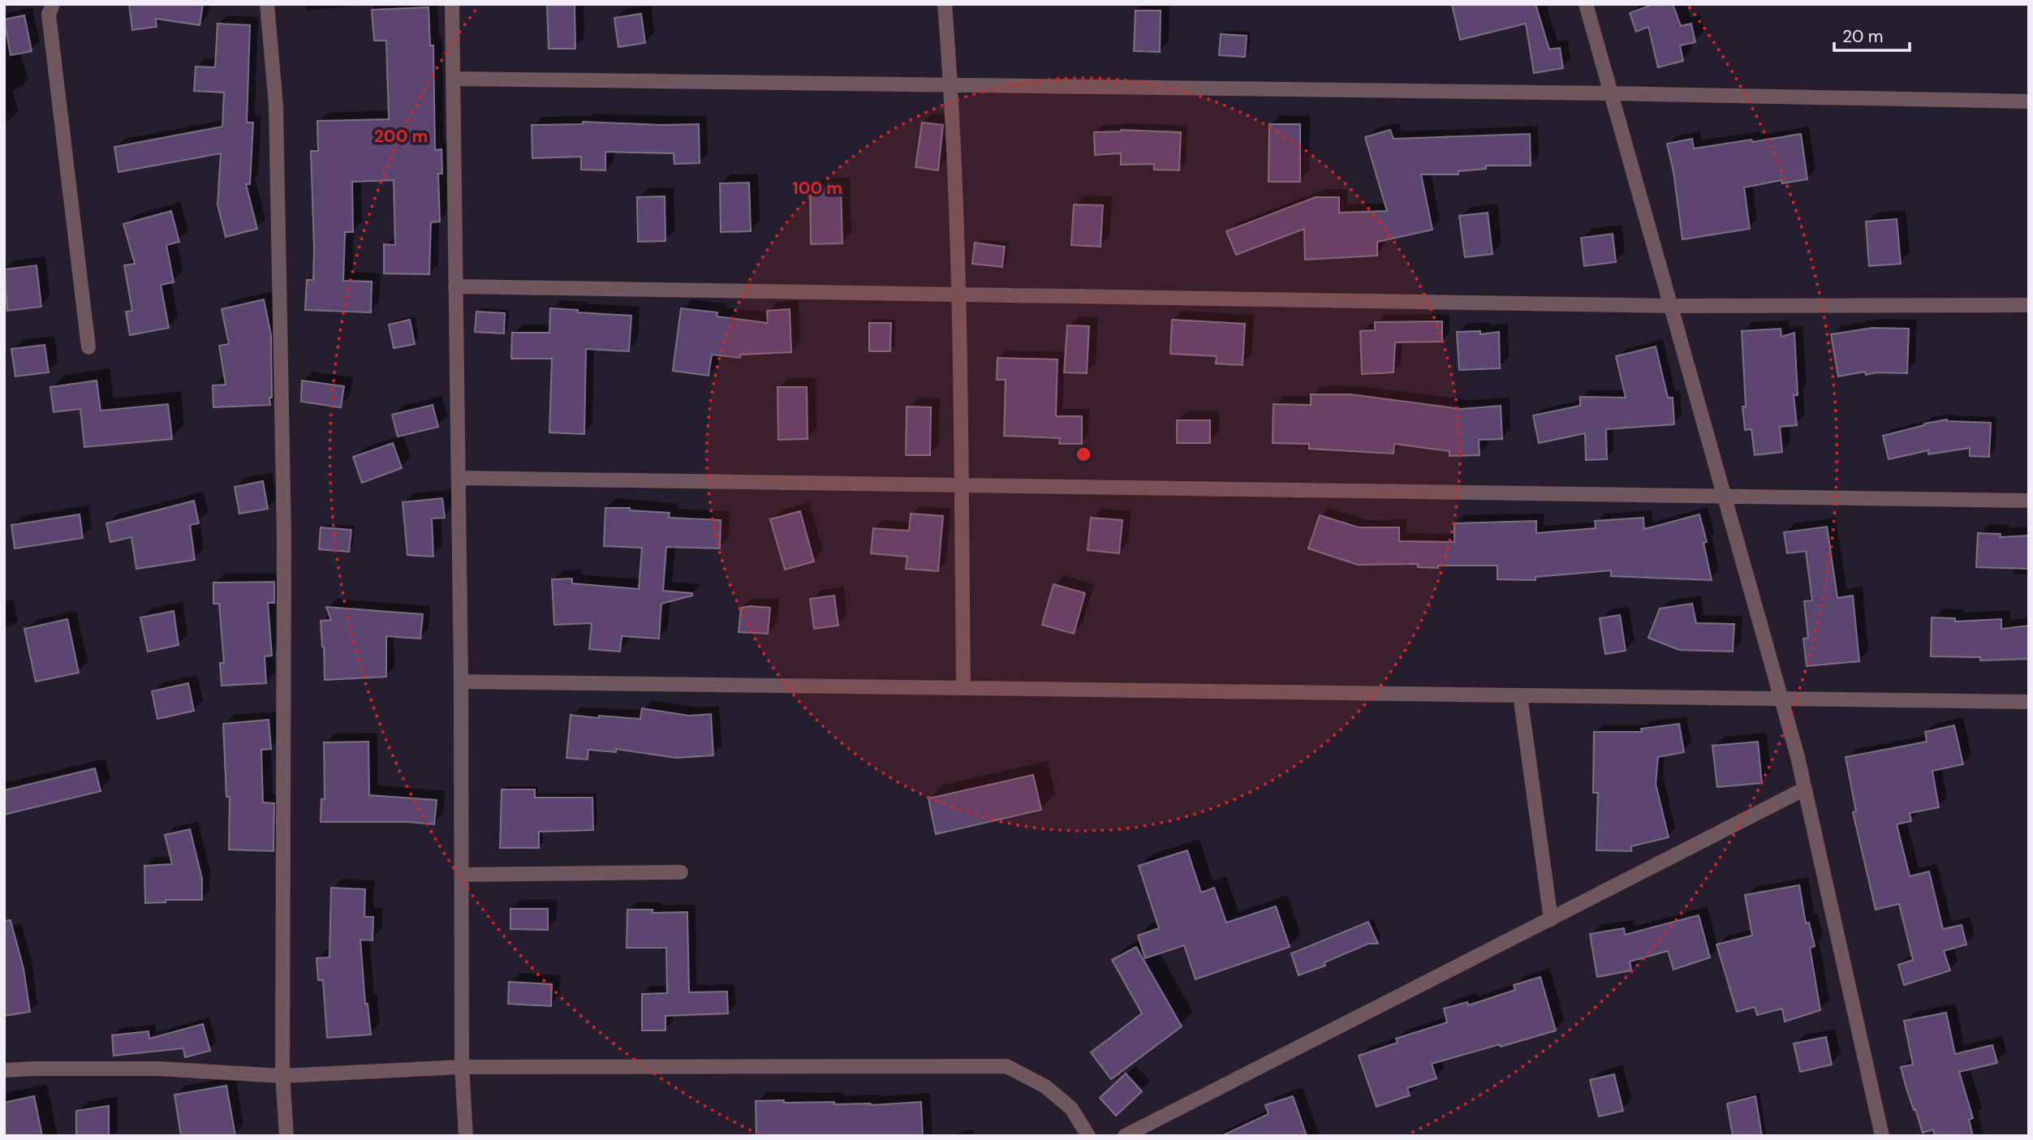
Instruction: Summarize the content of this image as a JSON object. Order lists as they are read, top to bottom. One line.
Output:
{"scale_bar":"20 m","rings":["200 m","100 m"]}
